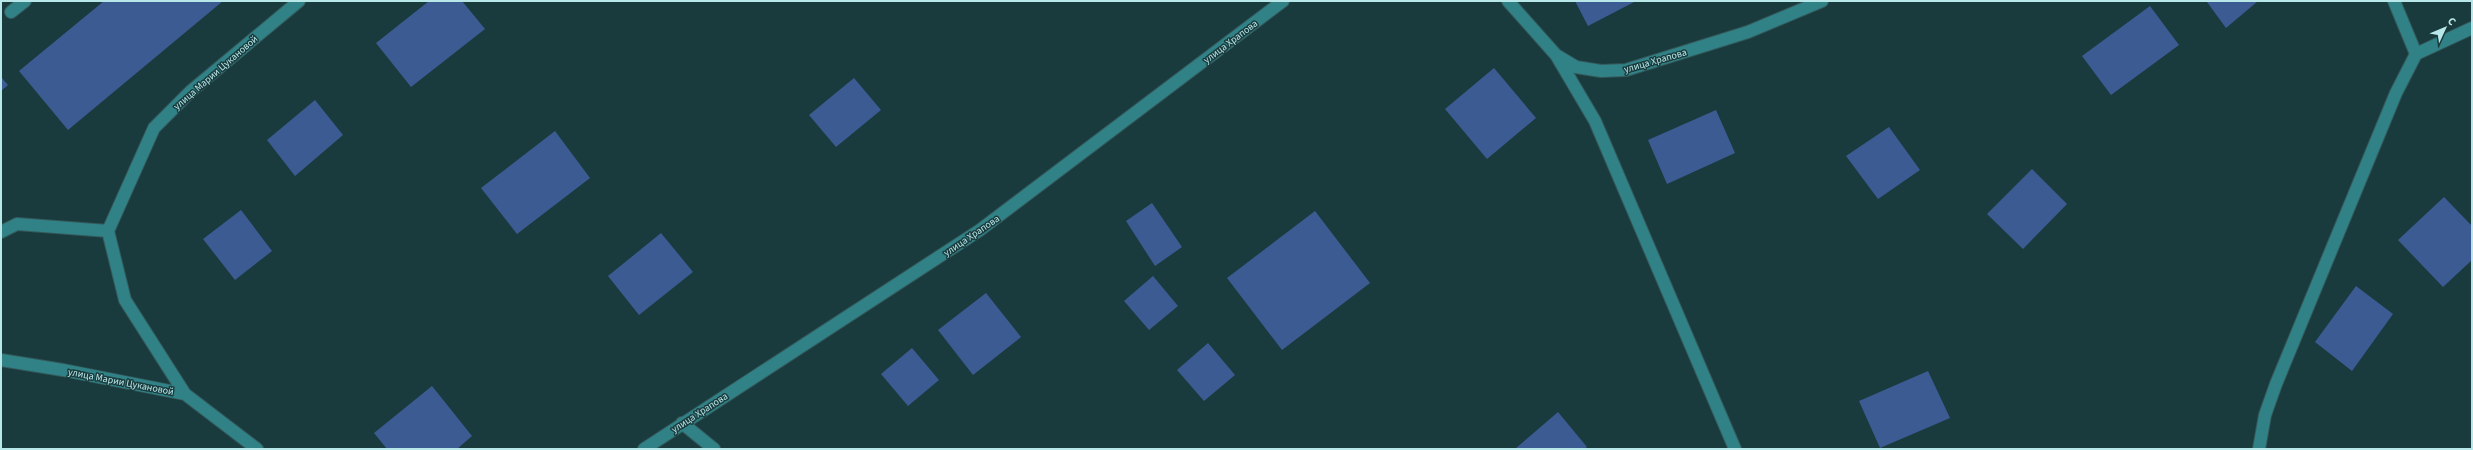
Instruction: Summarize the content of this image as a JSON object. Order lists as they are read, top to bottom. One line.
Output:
{"streets":{"street":["улица Храпова","улица Марии Цукановой"]},"north":"top right"}
